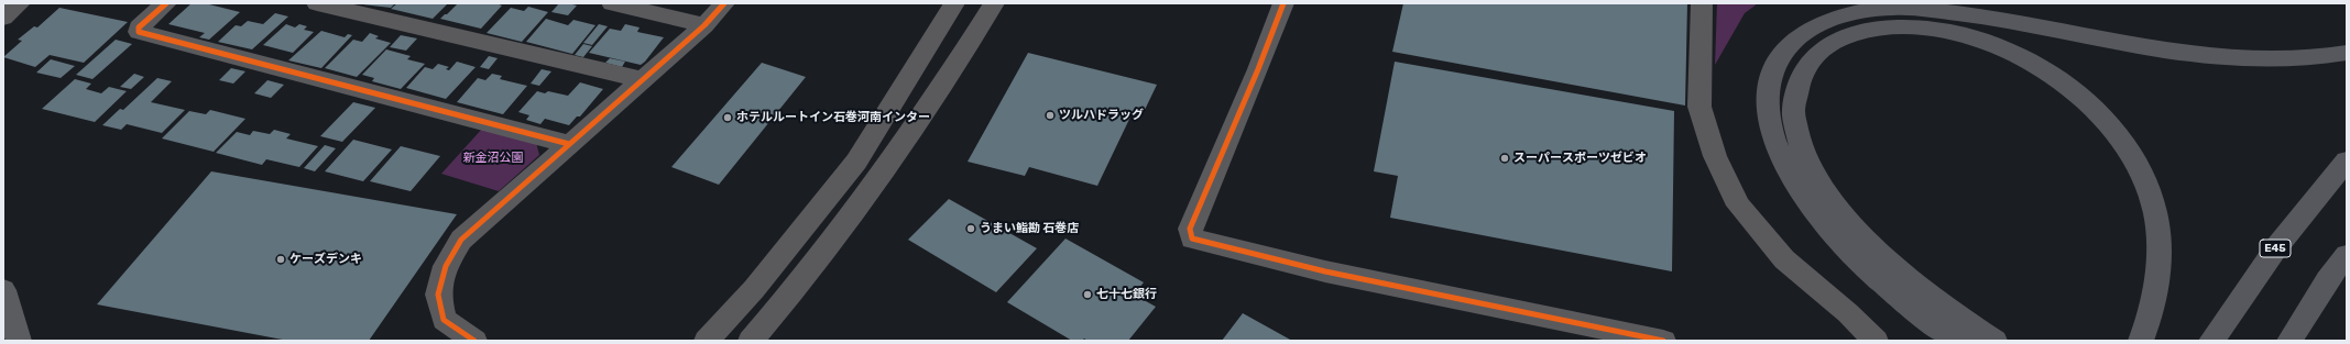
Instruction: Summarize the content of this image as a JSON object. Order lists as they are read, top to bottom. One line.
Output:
{"streets":{"highway":["E45"]},"parks":["新金沼公園"],"places":["ツルハドラッグ","ホテルルートイン石巻河南インター","スーパースポーツゼビオ","うまい鮨勘 石巻店","ケーズデンキ","七十七銀行"]}
